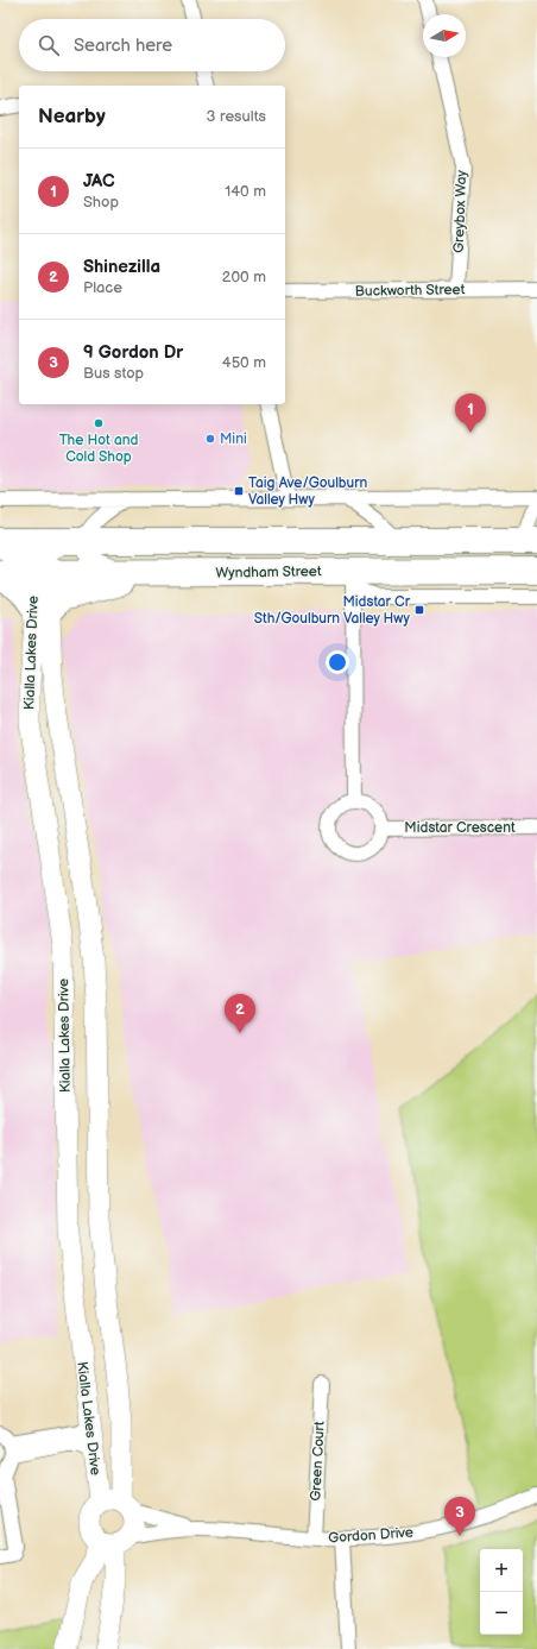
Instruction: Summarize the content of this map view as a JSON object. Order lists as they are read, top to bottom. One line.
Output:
{"streets":{"highway":["Wyndham Street"],"street":["Greybox Way","Buckworth Street","Kialla Lakes Drive","Midstar Crescent","Green Court","Gordon Drive"]},"crossings":[["Greybox Way","Buckworth Street"],["Wyndham Street","Kialla Lakes Drive"],["Kialla Lakes Drive","Gordon Drive"],["Green Court","Gordon Drive"]],"places":{"other":["The Hot and Cold Shop","Mini"],"transit":["Taig Ave/Goulburn Valley Hwy","Midstar Cr Sth/Goulburn Valley Hwy"]},"north":"right","page":{"search":"Search here","heading":["Nearby","3 results"],"list":[{"mark":"1","name":"JAC","note":"Shop","value":"140 m"},{"mark":"2","name":"Shinezilla","note":"Place","value":"200 m"},{"mark":"3","name":"9 Gordon Dr","note":"Bus stop","value":"450 m"}],"pins":["1","2","3"],"map_buttons":["+","−"]}}
